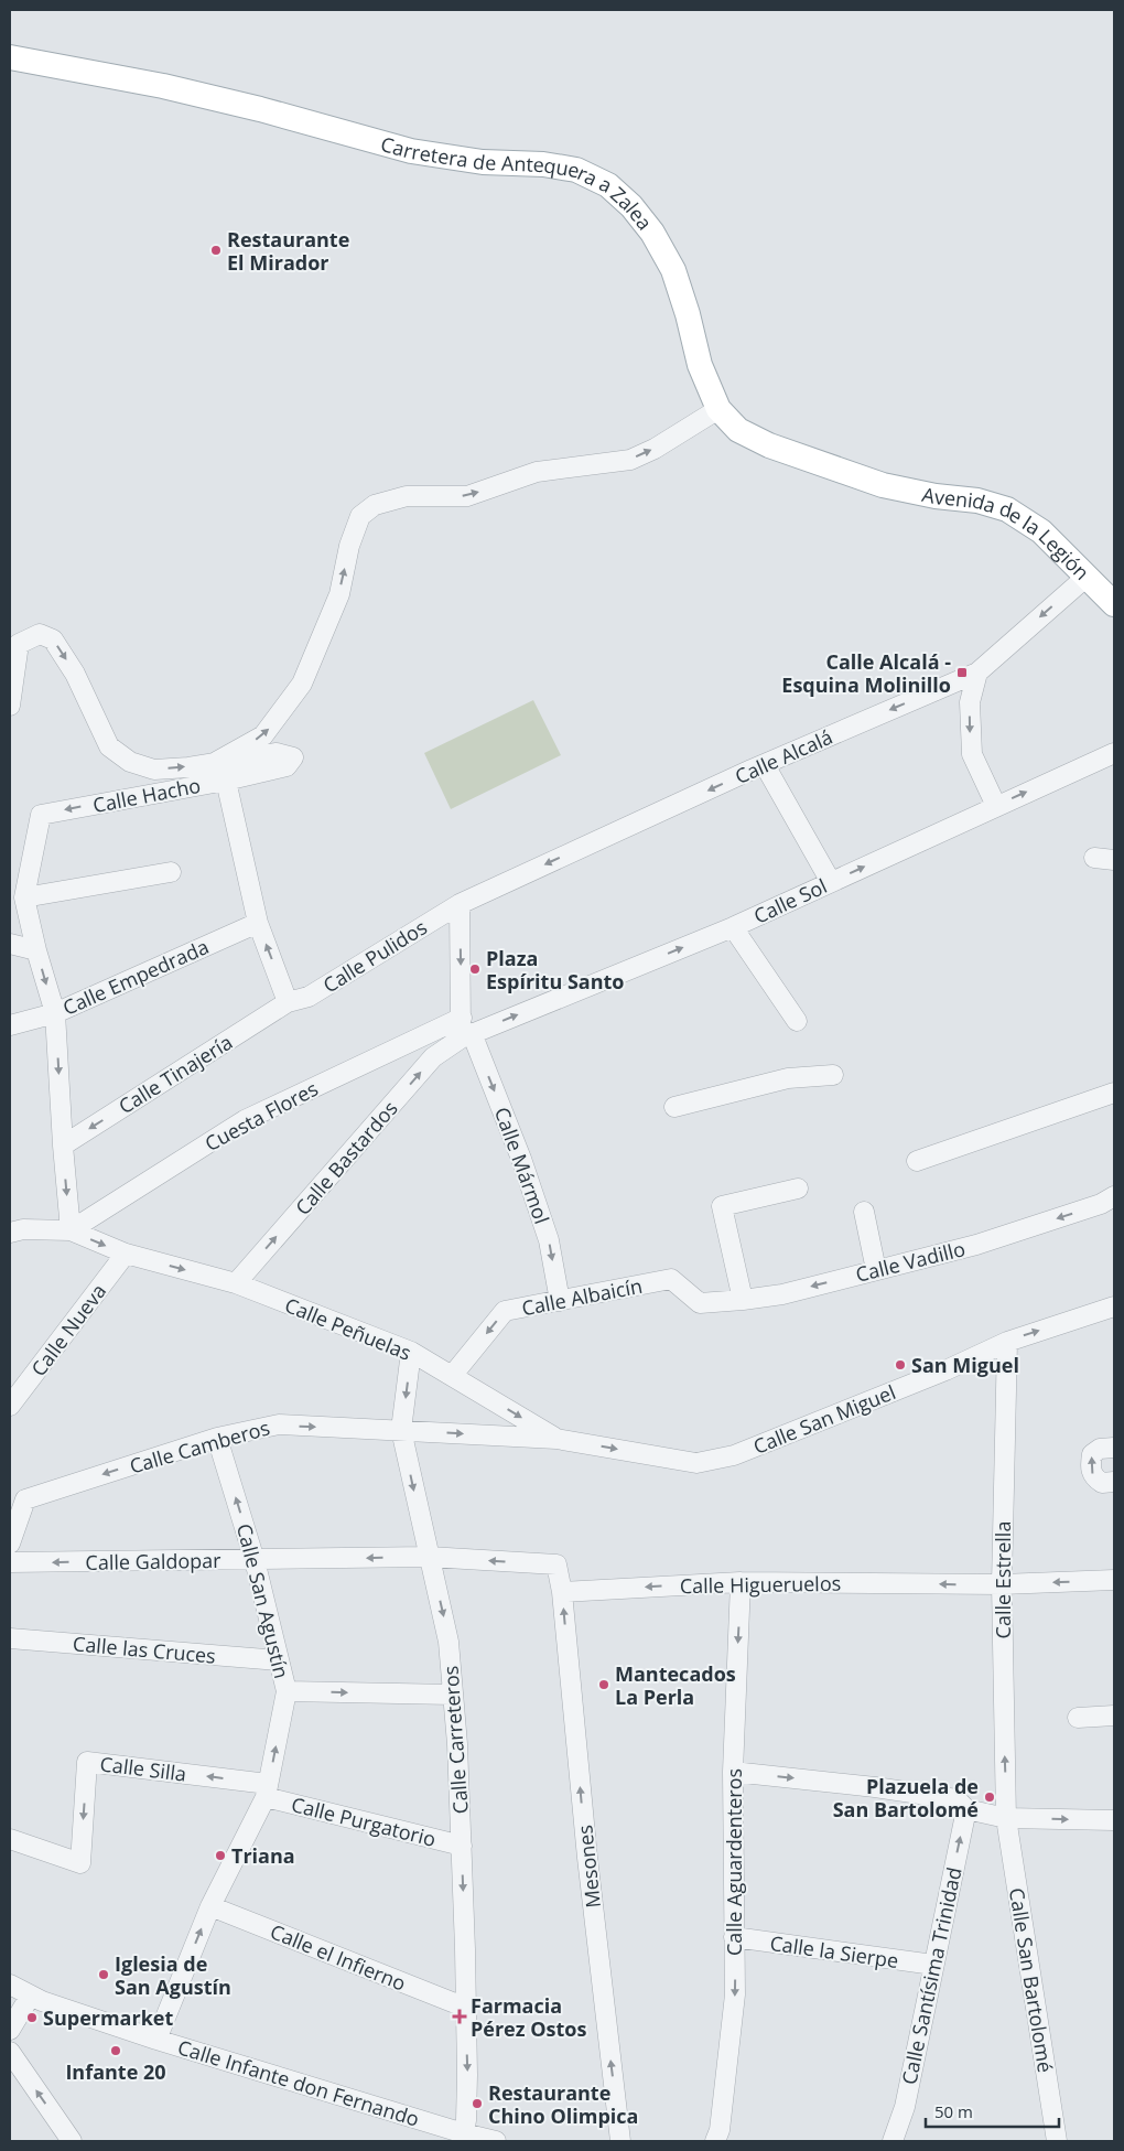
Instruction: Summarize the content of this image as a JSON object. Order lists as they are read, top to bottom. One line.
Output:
{"streets":{"main road":["Carretera de Antequera a Zalea","Avenida de la Legión"],"street":["Calle Alcalá","Calle Hacho","Calle Sol","Calle Pulidos","Calle Empedrada","Calle Tinajería","Cuesta Flores","Calle Bastardos","Calle Mármol","Calle Vadillo","Calle Albaicín","Calle Peñuelas","Calle Nueva","Calle San Miguel","Calle Camberos","Calle Galdopar","Calle Estrella","Calle Higueruelos","Calle San Agustín","Calle las Cruces","Calle Carreteros","Calle Silla","Calle Purgatorio","Calle Aguardenteros","Mesones","Calle la Sierpe","Calle el Infierno","Calle Santísima Trinidad","Calle San Bartolomé","Calle Infante don Fernando"]},"crossings":[["Carretera de Antequera a Zalea","Avenida de la Legión"],["Avenida de la Legión","Calle Alcalá"],["Calle Alcalá","Calle Pulidos"],["Calle Hacho","Calle Pulidos"],["Calle Hacho","Calle Empedrada"],["Calle Hacho","Calle Tinajería"],["Calle Hacho","Cuesta Flores"],["Calle Hacho","Calle Peñuelas"],["Calle Sol","Cuesta Flores"],["Calle Sol","Calle Bastardos"],["Calle Sol","Calle Mármol"],["Calle Pulidos","Calle Tinajería"],["Cuesta Flores","Calle Bastardos"],["Cuesta Flores","Calle Mármol"],["Cuesta Flores","Calle Peñuelas"],["Calle Bastardos","Calle Mármol"],["Calle Bastardos","Calle Peñuelas"],["Calle Mármol","Calle Albaicín"],["Calle Vadillo","Calle Albaicín"],["Calle Albaicín","Calle Peñuelas"],["Calle Peñuelas","Calle Nueva"],["Calle Peñuelas","Calle San Miguel"],["Calle Peñuelas","Calle Camberos"],["Calle Peñuelas","Calle Carreteros"],["Calle San Miguel","Calle Camberos"],["Calle San Miguel","Calle Estrella"],["Calle Camberos","Calle San Agustín"],["Calle Camberos","Calle Carreteros"],["Calle Galdopar","Calle San Agustín"],["Calle Galdopar","Calle Carreteros"],["Calle Estrella","Calle Higueruelos"],["Calle Estrella","Calle San Bartolomé"],["Calle Higueruelos","Calle Aguardenteros"],["Calle Higueruelos","Mesones"],["Calle San Agustín","Calle las Cruces"],["Calle San Agustín","Calle Silla"],["Calle San Agustín","Calle Purgatorio"],["Calle San Agustín","Calle el Infierno"],["Calle San Agustín","Calle Infante don Fernando"],["Calle Carreteros","Calle Purgatorio"],["Calle Carreteros","Calle el Infierno"],["Calle Carreteros","Calle Infante don Fernando"],["Calle Silla","Calle Purgatorio"],["Calle Aguardenteros","Calle la Sierpe"],["Calle la Sierpe","Calle Santísima Trinidad"]],"one_way":["Calle Alcalá","Calle Sol","Calle Tinajería","Calle Bastardos","Calle Mármol","Calle Albaicín","Calle Peñuelas","Calle San Miguel","Calle Estrella","Calle Higueruelos","Calle San Agustín","Calle Carreteros","Calle Aguardenteros","Mesones","Calle Santísima Trinidad"],"places":{"other":["Restaurante El Mirador","Plaza Espíritu Santo","San Miguel","Mantecados La Perla","Plazuela de San Bartolomé","Triana","Iglesia de San Agustín","Supermarket","Infante 20","Restaurante Chino Olimpica"],"transit":["Calle Alcalá - Esquina Molinillo"],"health":["Farmacia Pérez Ostos"]},"scale_bar":"50 m"}
